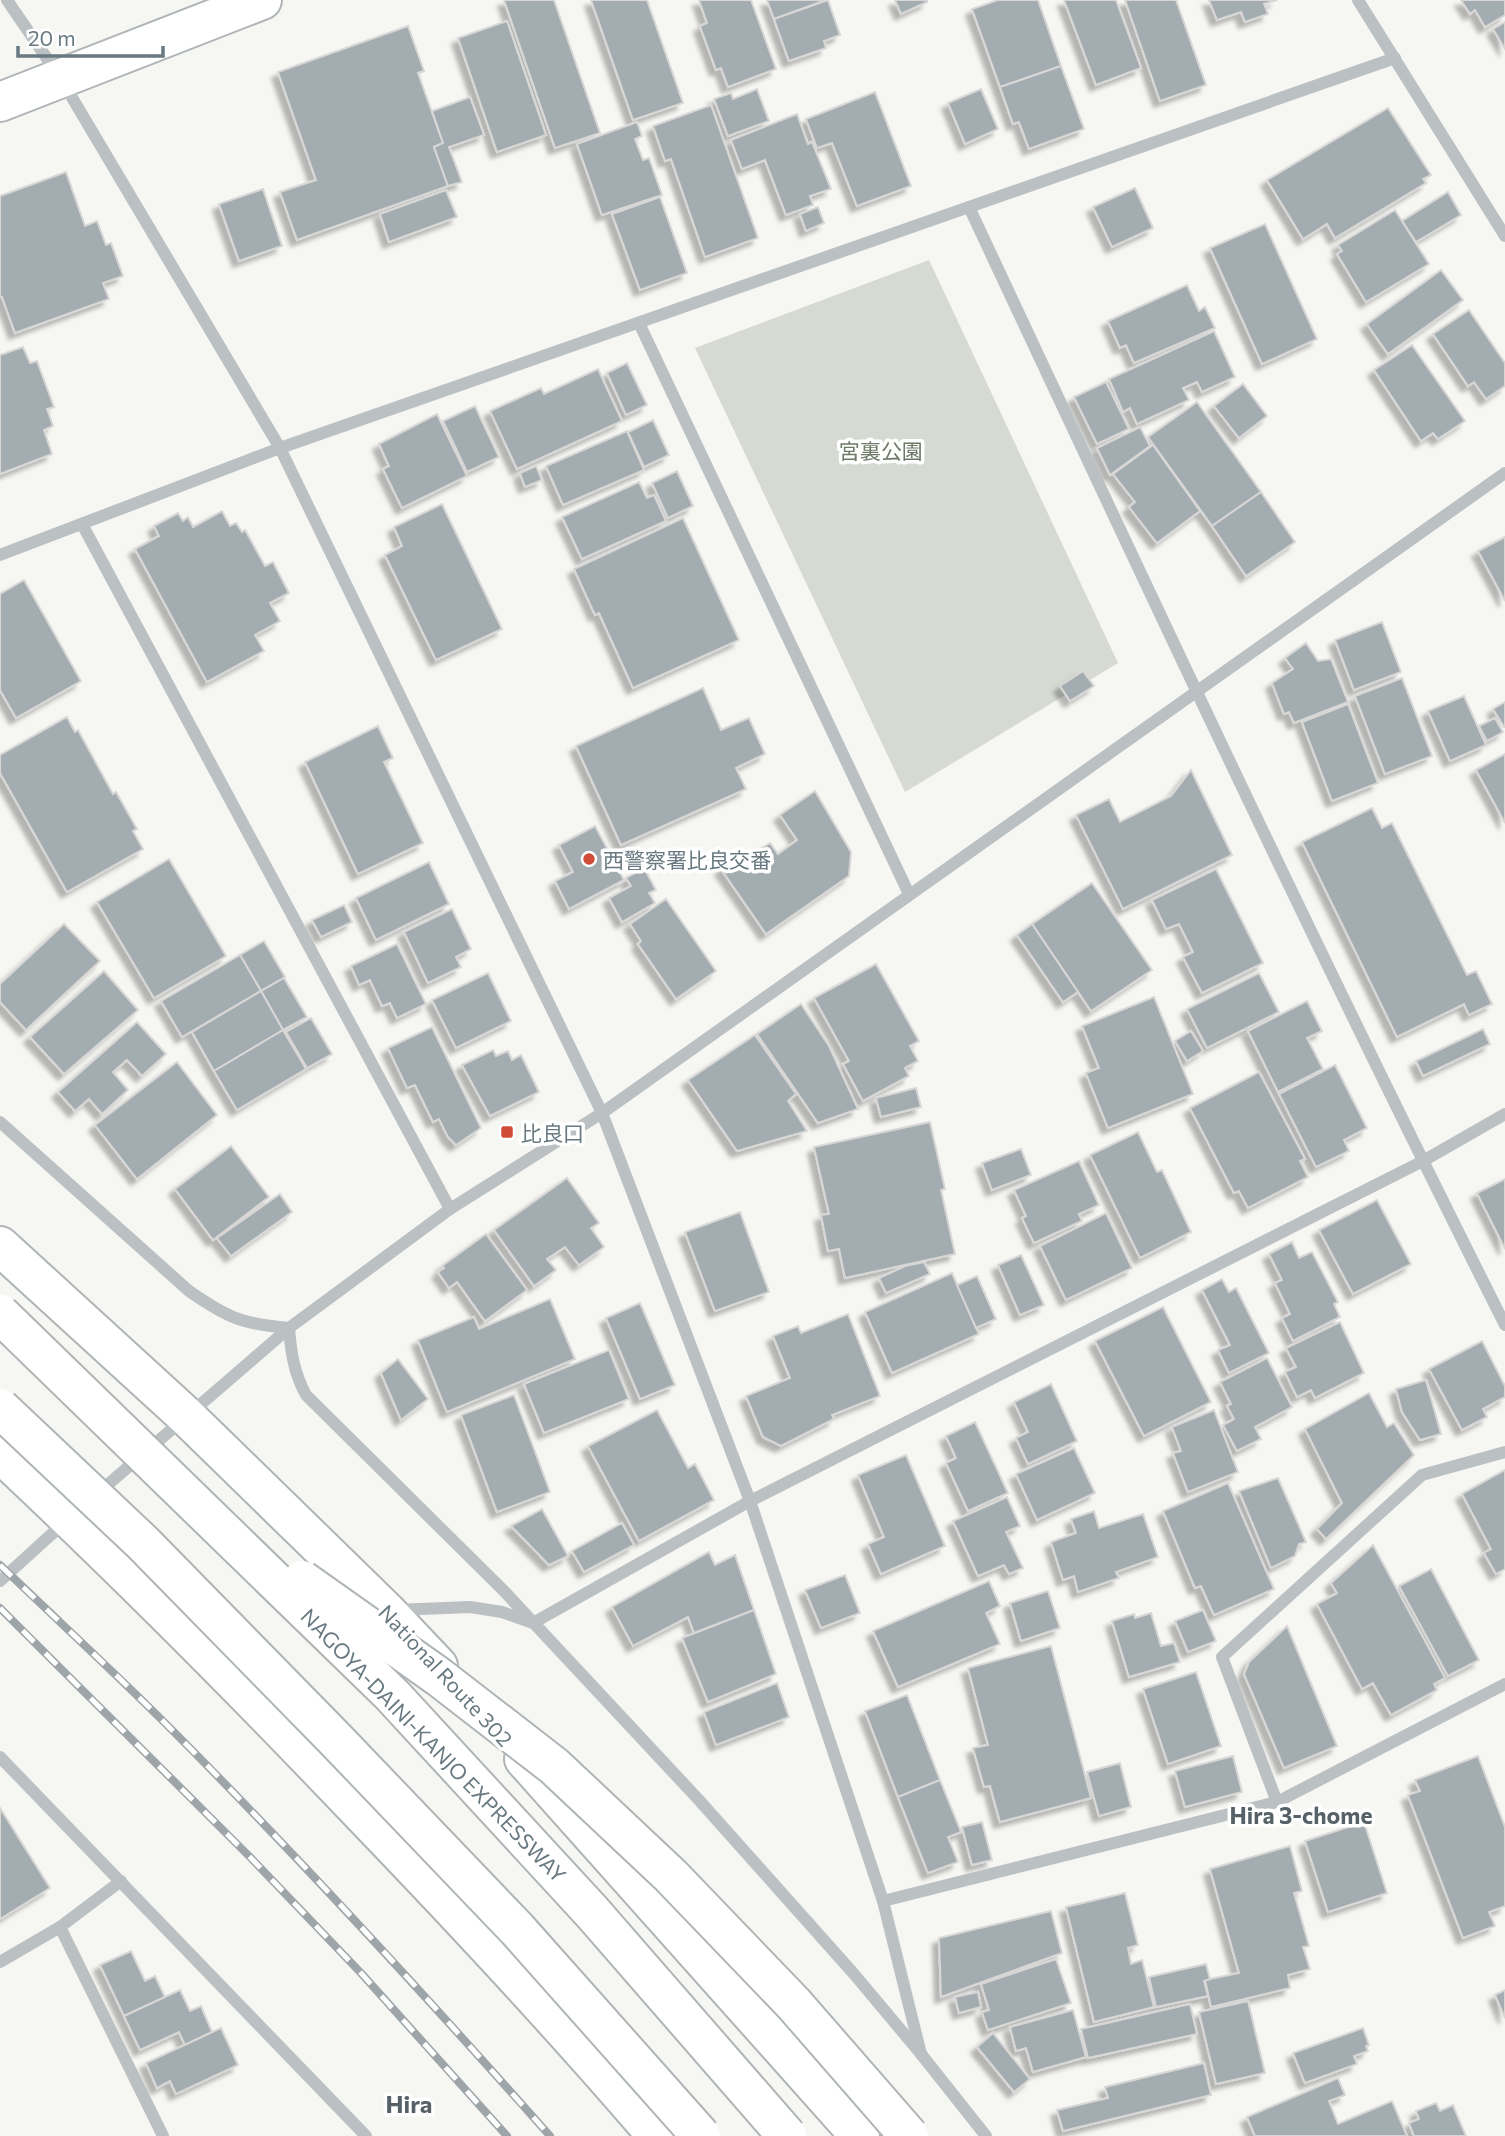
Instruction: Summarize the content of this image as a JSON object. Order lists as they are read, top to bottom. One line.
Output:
{"streets":{"main road":["National Route 302","NAGOYA-DAINI-KANJO EXPRESSWAY"]},"districts":["Hira 3-chome","Hira"],"parks":["宮裏公園"],"places":{"other":["西警察署比良交番"],"transit":["比良口"]},"scale_bar":"20 m"}
